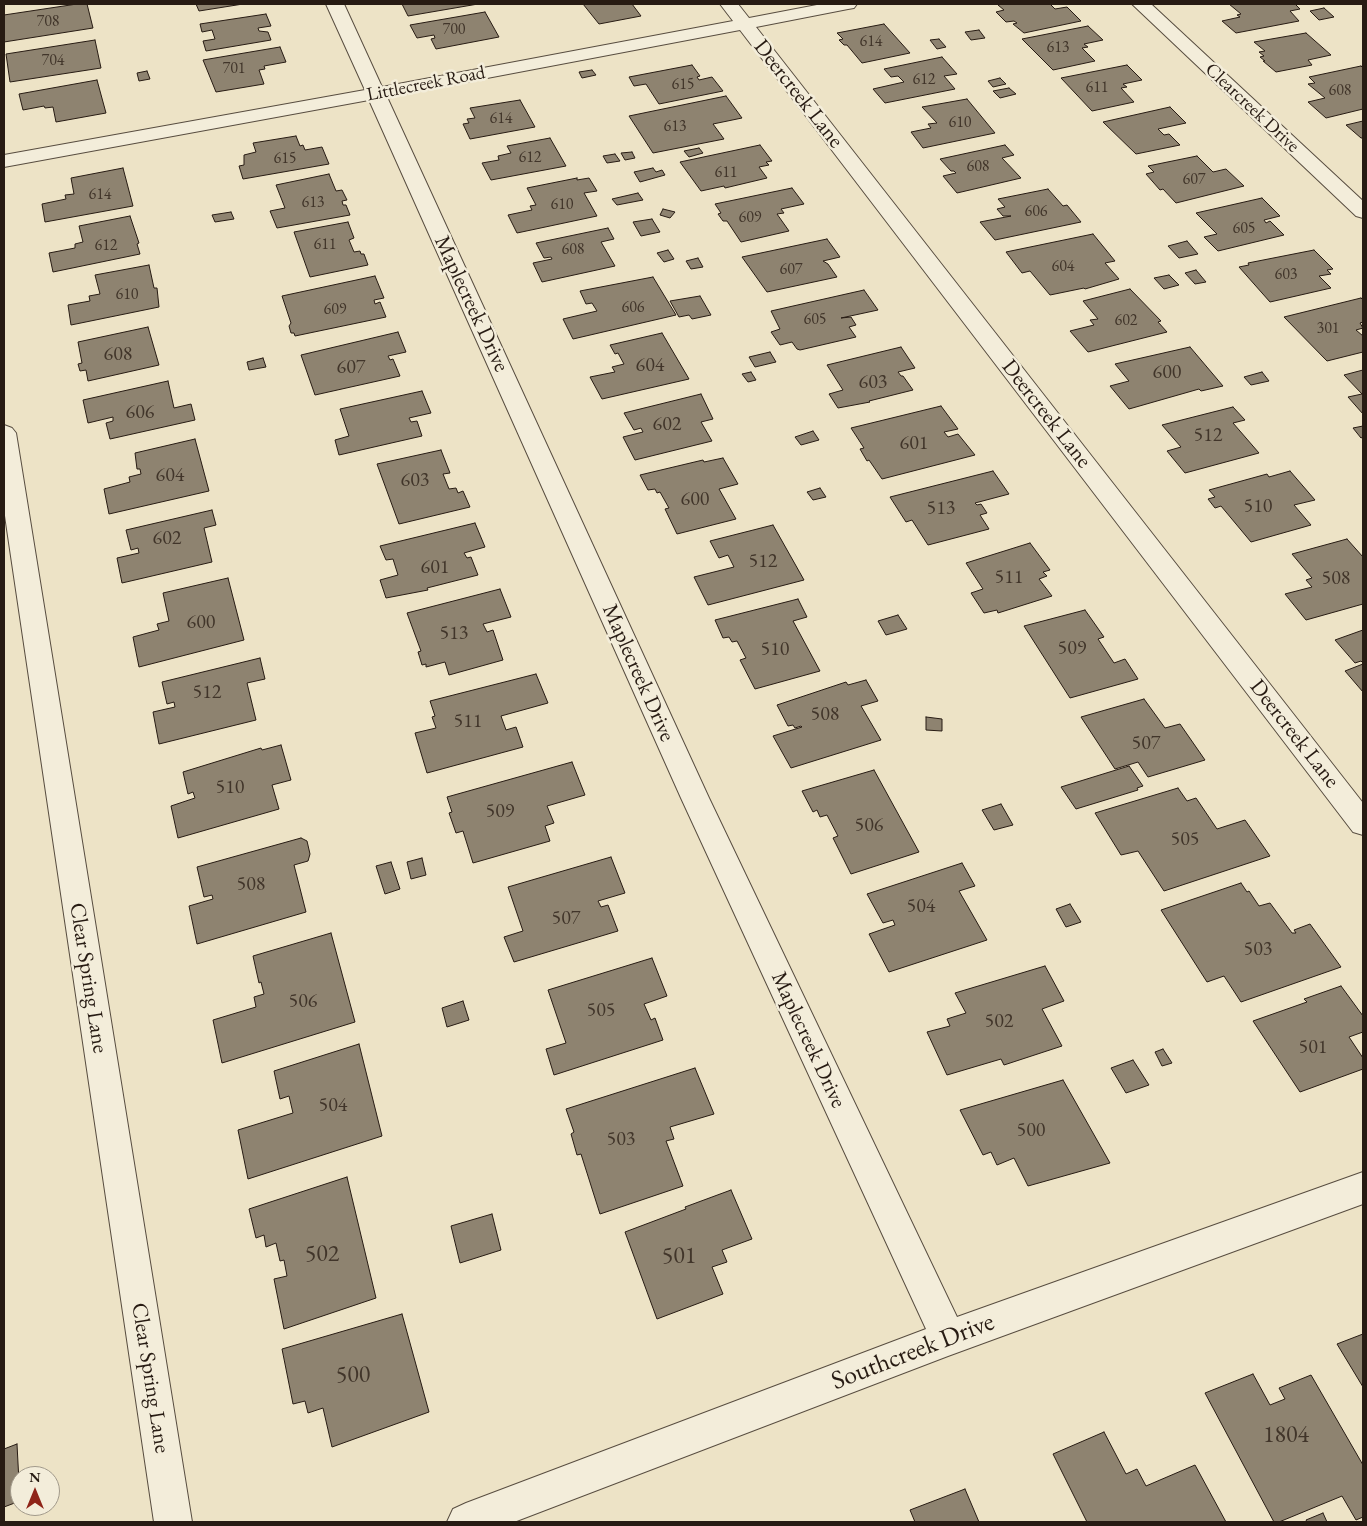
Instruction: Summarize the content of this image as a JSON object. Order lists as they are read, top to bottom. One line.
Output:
{"streets":{"street":["Littlecreek Road","Deercreek Lane","Clearcreek Drive","Maplecreek Drive","Clear Spring Lane","Southcreek Drive"]},"crossings":[["Littlecreek Road","Deercreek Lane"],["Littlecreek Road","Maplecreek Drive"],["Maplecreek Drive","Southcreek Drive"]],"house_numbers":["708","700","614","613","704","701","612","615","611","608","614","610","613","612","615","608","611","607","614","613","610","606","609","605","611","612","608","604","607","603","610","606","609","605","602","301","608","604","607","600","603","606","602","512","601","604","603","600","510","513","602","512","601","511","508","600","513","509","510","512","508","511","507","510","509","506","505","508","504","507","503","506","505","502","501","504","500","503","502","501","500","1804"],"north":"top"}
